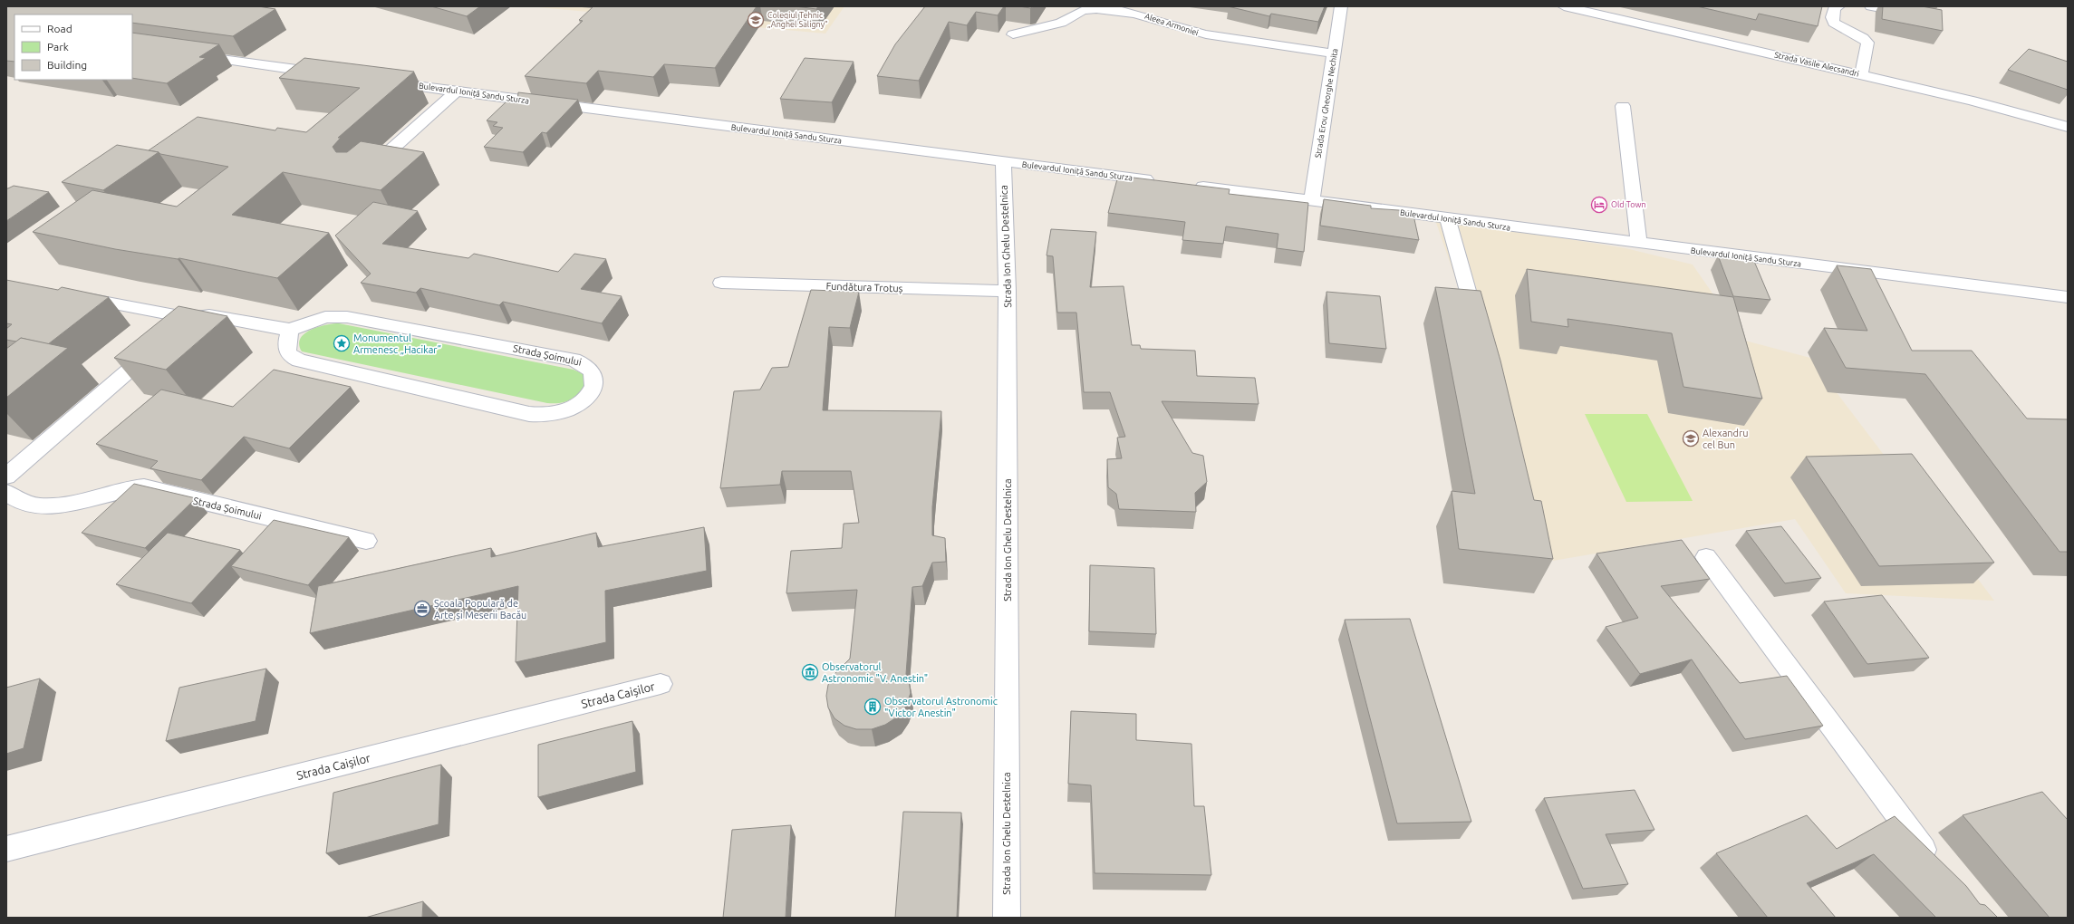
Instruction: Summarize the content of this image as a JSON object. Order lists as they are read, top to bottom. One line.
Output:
{"streets":{"street":["Aleea Armoniei","Strada Vasile Alecsandri","Bulevardul Ioniță Sandu Sturza","Strada Erou Gheorghe Nechita","Strada Ion Ghelu Destelnica","Fundătura Trotuș","Strada Șoimului","Strada Caișilor"]},"crossings":[["Aleea Armoniei","Strada Erou Gheorghe Nechita"],["Bulevardul Ioniță Sandu Sturza","Strada Erou Gheorghe Nechita"],["Bulevardul Ioniță Sandu Sturza","Strada Ion Ghelu Destelnica"],["Strada Ion Ghelu Destelnica","Fundătura Trotuș"]],"places":{"school or university":["Colegiul Tehnic „Anghel Saligny”","Alexandru cel Bun"],"hotel":["Old Town"],"place":["Monumentul Armenesc „Hacikar”"],"office":["Școala Populară de Arte și Meserii Bacău"],"museum":["Observatorul Astronomic \"V. Anestin\""],"building":["Observatorul Astronomic \"Victor Anestin\""]},"legend":["Road","Park","Building"]}
